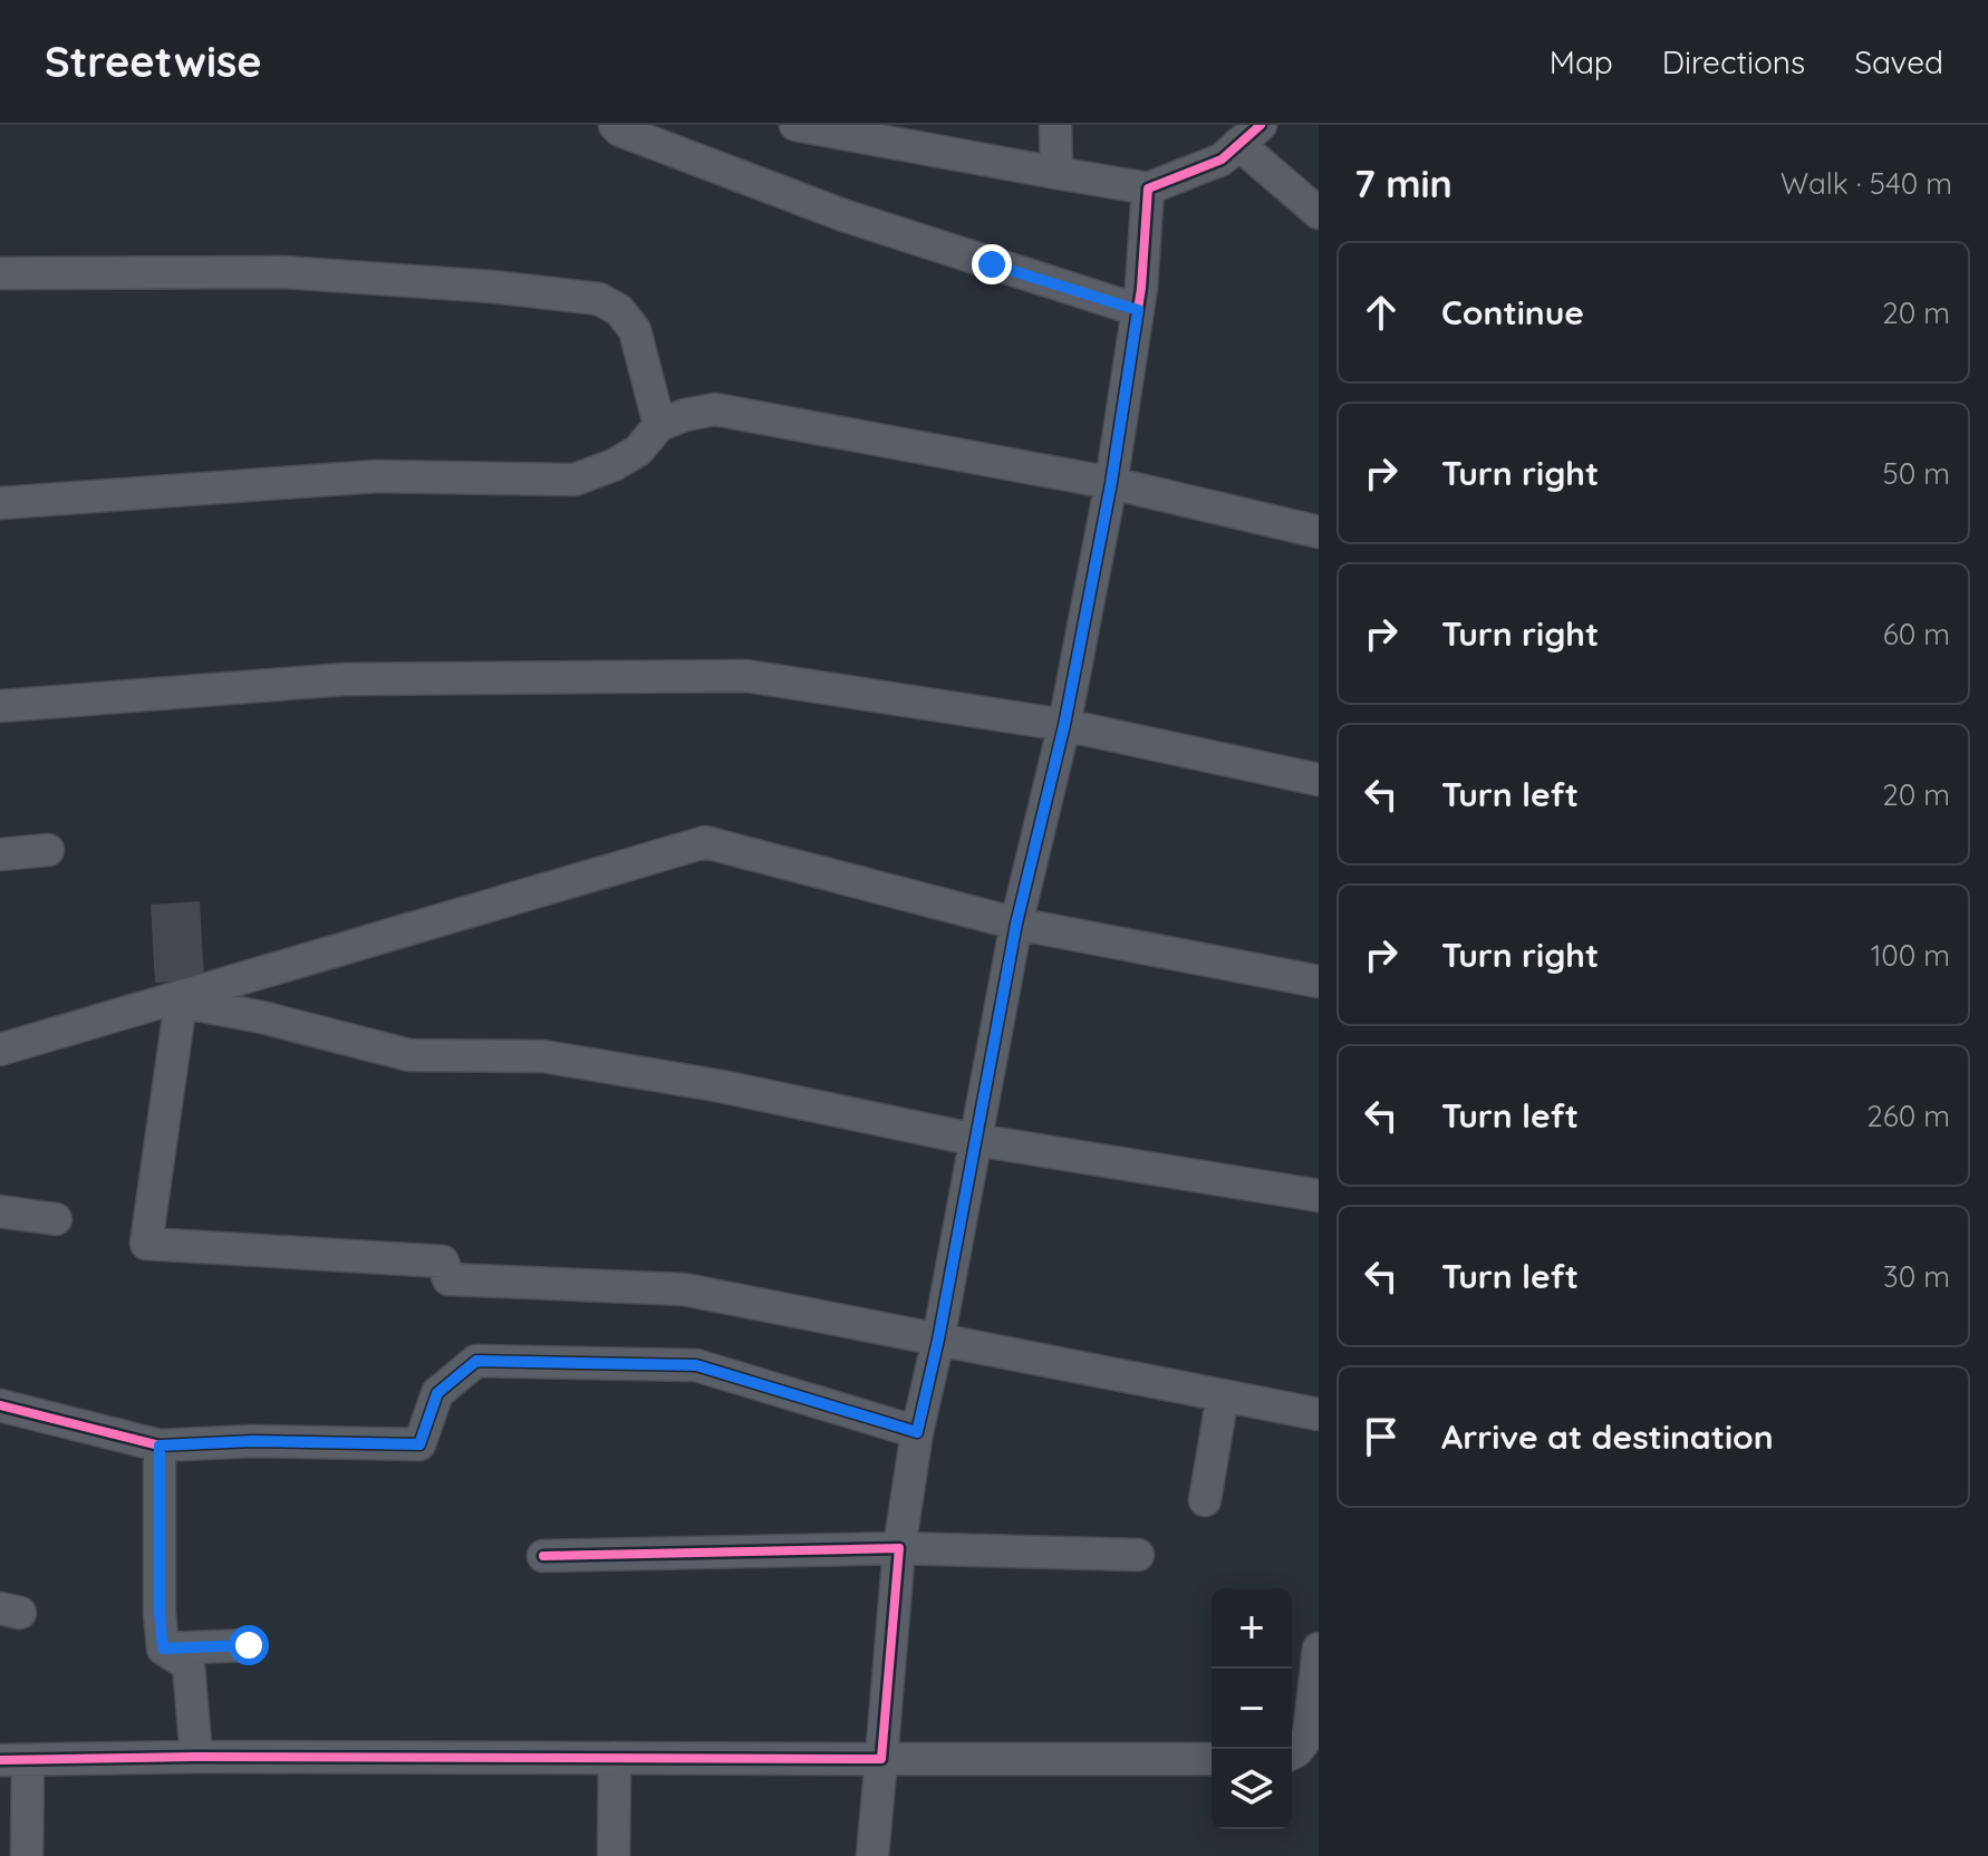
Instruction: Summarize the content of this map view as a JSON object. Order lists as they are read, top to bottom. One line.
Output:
{"page":{"header":"Streetwise","nav":["Map","Directions","Saved"],"heading":["7 min","Walk · 540 m"],"list":[["Continue","20 m"],["Turn right","50 m"],["Turn right","60 m"],["Turn left","20 m"],["Turn right","100 m"],["Turn left","260 m"],["Turn left","30 m"],"Arrive at destination"],"map_buttons":["+","−"]}}
